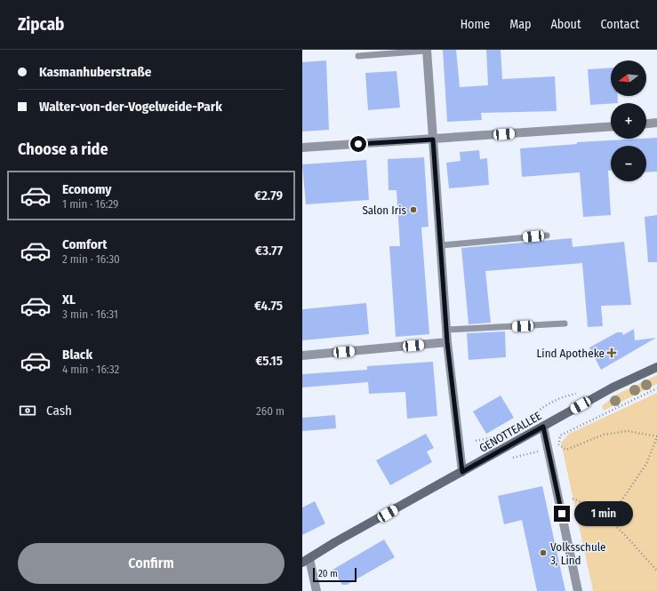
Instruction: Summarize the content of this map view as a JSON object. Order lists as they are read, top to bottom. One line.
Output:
{"streets":{"main road":["GENOTTEALLEE"]},"places":{"other":["Salon Iris","Volksschule 3, Lind"],"health":["Lind Apotheke"]},"scale_bar":"20 m","north":"left","page":{"header":"Zipcab","nav":["Home","Map","About","Contact"],"banner":["Kasmanhuberstraße","Walter-von-der-Vogelweide-Park"],"map_buttons":["+","−"],"heading":"Choose a ride","list":[{"name":"Economy","note":"1 min · 16:29","value":"€2.79"},{"name":"Comfort","note":"2 min · 16:30","value":"€3.77"},{"name":"XL","note":"3 min · 16:31","value":"€4.75"},{"name":"Black","note":"4 min · 16:32","value":"€5.15"}],"pay":["Cash","260 m"],"bubble":"1 min","buttons":"Confirm","scale":"20 m"}}
